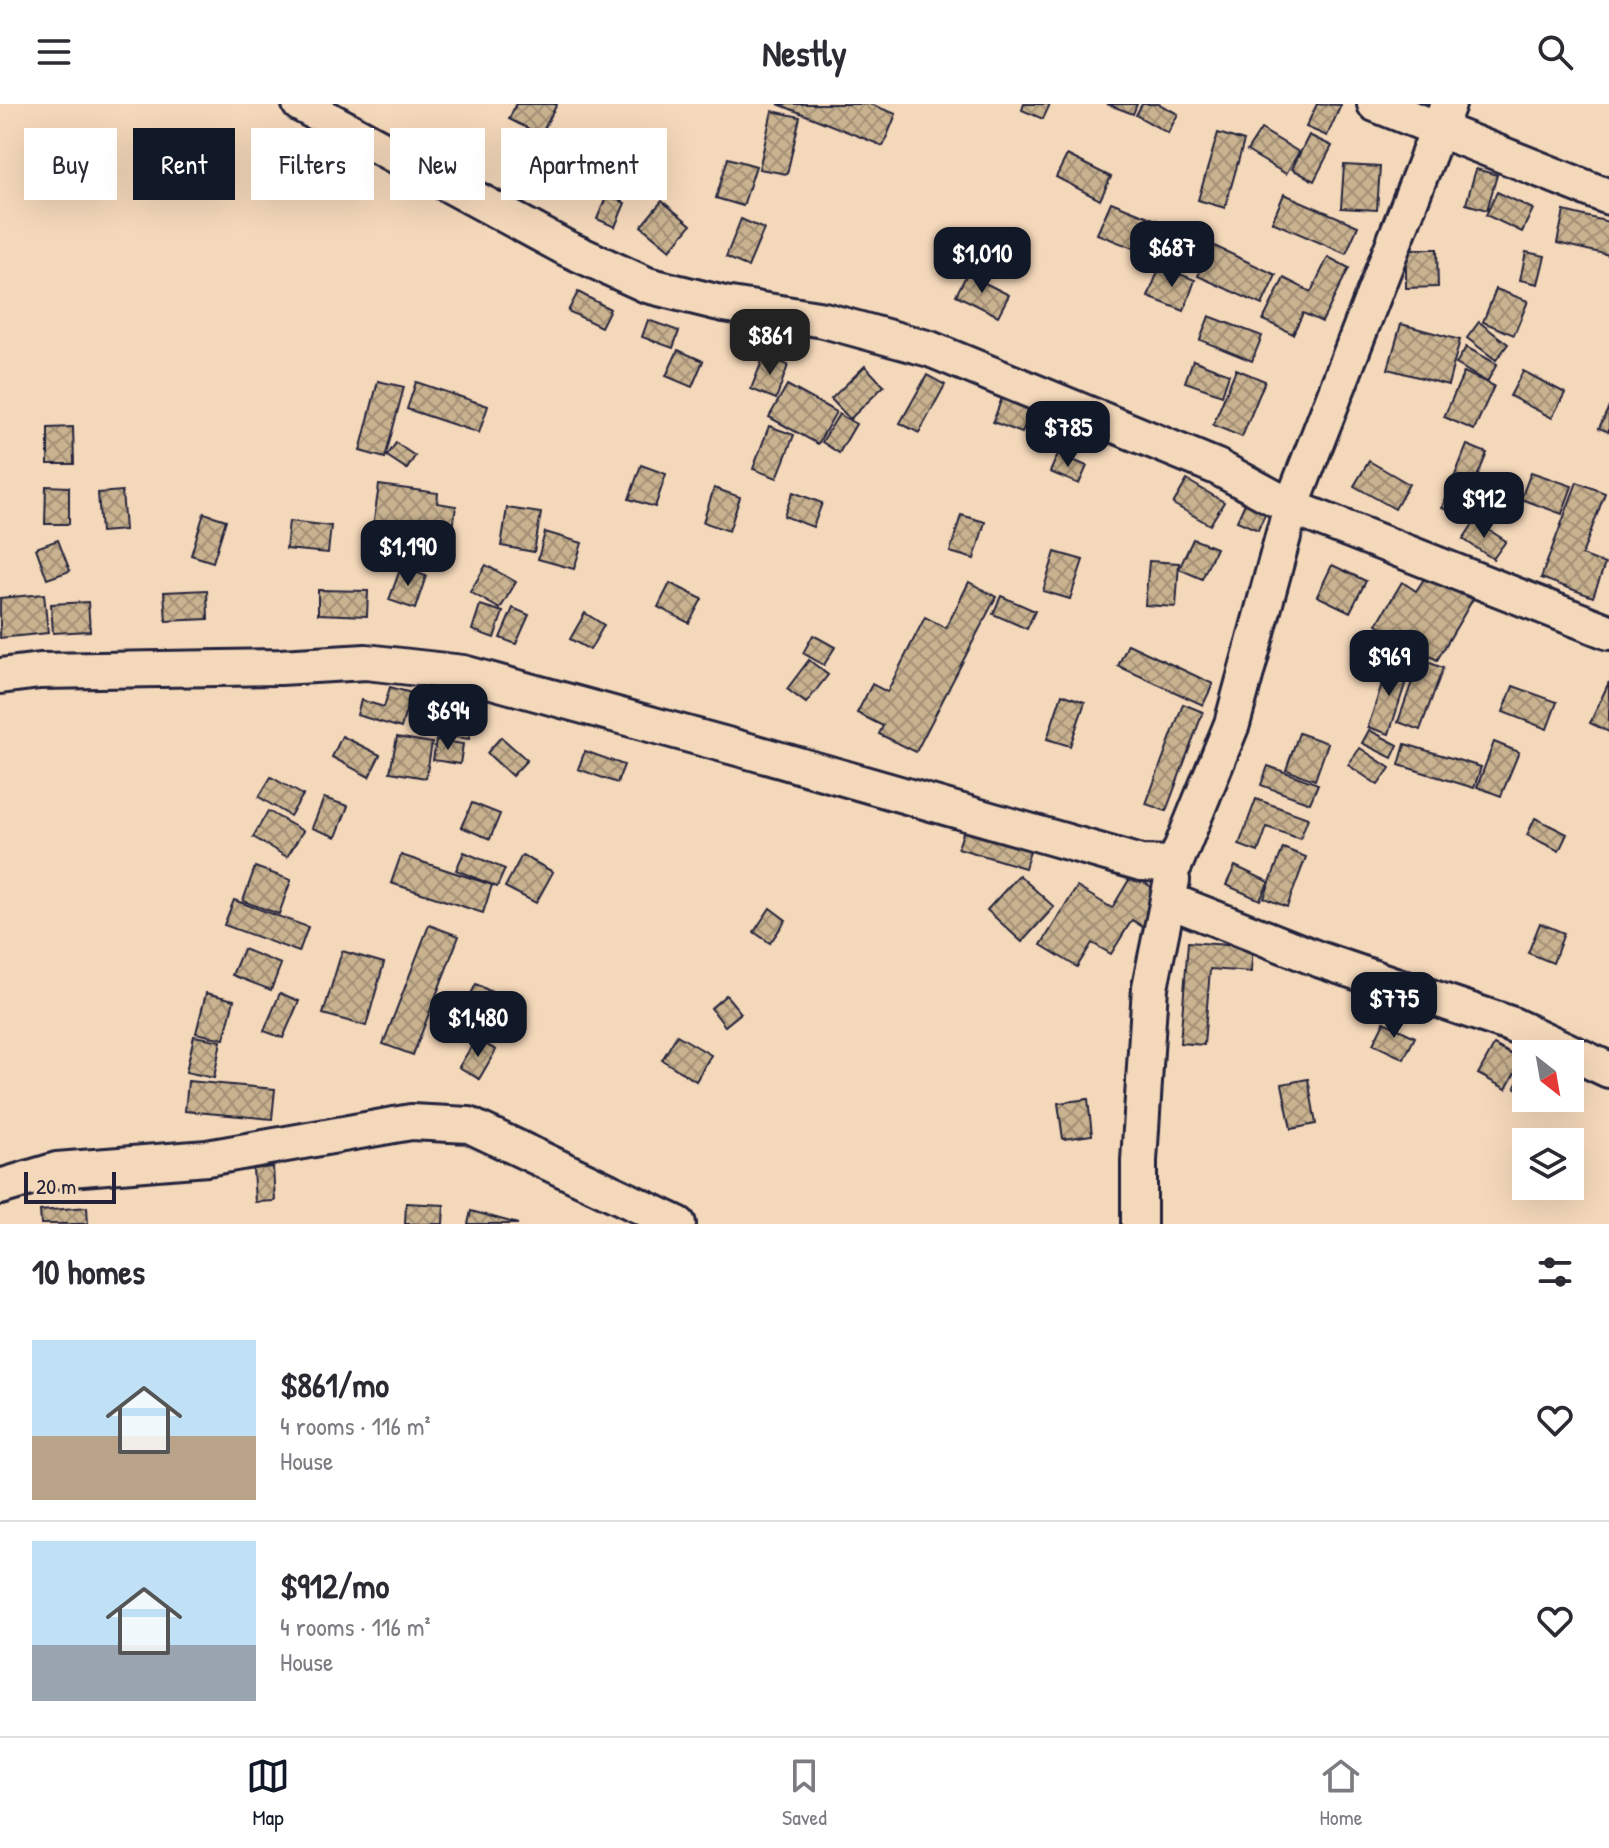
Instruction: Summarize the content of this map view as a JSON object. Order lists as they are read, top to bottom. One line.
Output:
{"scale_bar":"20 m","north":"bottom right","page":{"header":"Nestly","chip":["Buy","Rent","Filters","New","Apartment"],"price":["$687","$1,010","$861","$785","$912","$1,190","$969","$694","$775","$1,480"],"scale":"20 m","heading":"10 homes","list":[{"name":"$861/mo","note":"4 rooms · 116 m² · House"},{"name":"$912/mo","note":"4 rooms · 116 m² · House"}],"tabs":["Map","Saved","Home"]}}
